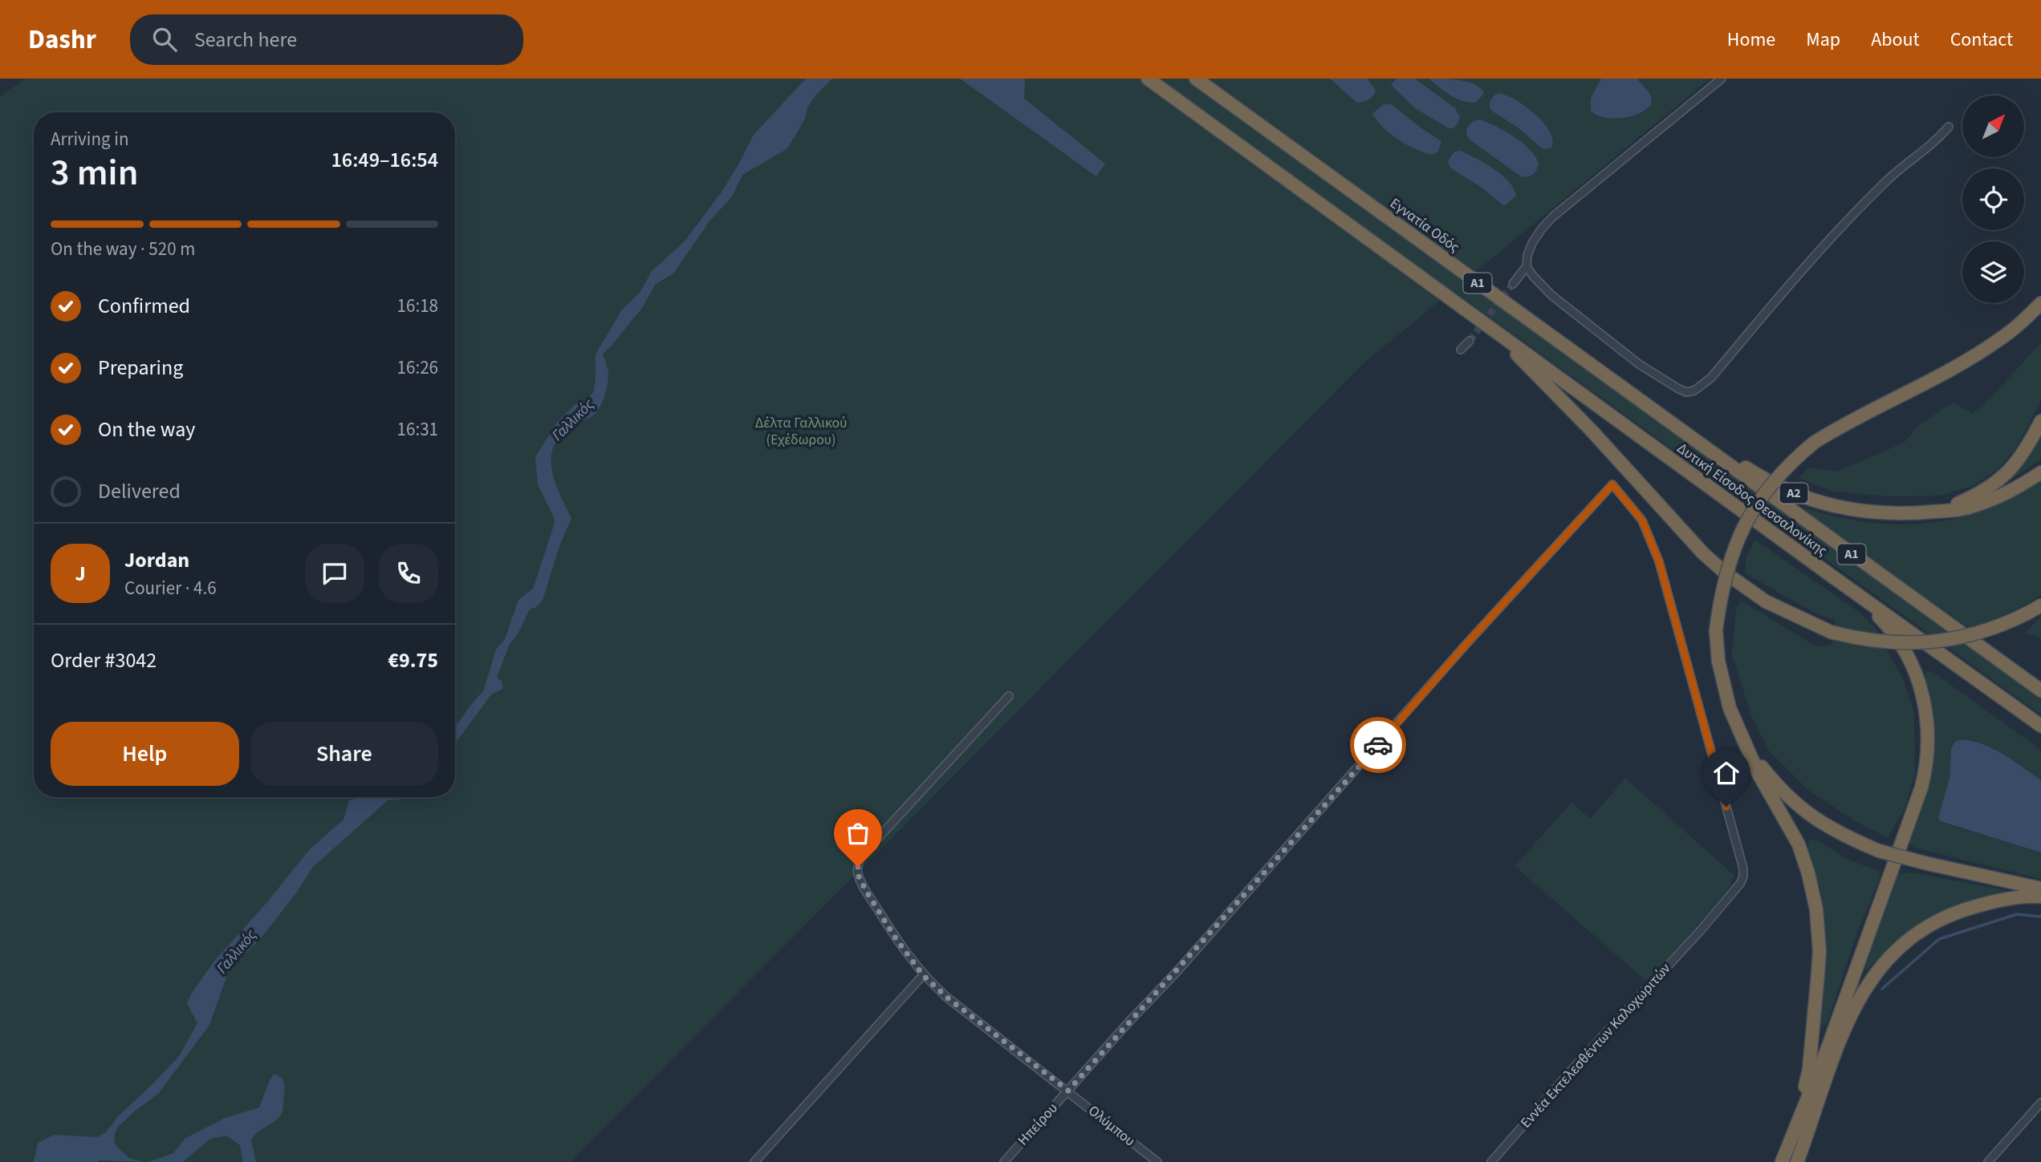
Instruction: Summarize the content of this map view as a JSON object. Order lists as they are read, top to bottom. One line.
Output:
{"streets":{"highway":["Εγνατία Οδός","Α1","Α2","Δυτική Είσοδος Θεσσαλονίκης"],"street":["Εννέα Εκτελεσθέντων Καλοχωριτών","Ηπείρου","Ολύμπου"]},"crossings":[["Εγνατία Οδός","Α2"],["Εγνατία Οδός","Δυτική Είσοδος Θεσσαλονίκης"],["Α1","Δυτική Είσοδος Θεσσαλονίκης"],["Α2","Δυτική Είσοδος Θεσσαλονίκης"],["Εννέα Εκτελεσθέντων Καλοχωριτών","Ηπείρου"],["Ηπείρου","Ολύμπου"]],"water":["Γαλλικός"],"parks":["Δέλτα Γαλλικού (Εχέδωρου)"],"north":"top right","page":{"header":"Dashr","search":"Search here","nav":["Home","Map","About","Contact"],"heading":["3 min","Arriving in","16:49–16:54"],"panel":["Jordan","Courier · 4.6","Order #3042","€9.75"],"bar":"On the way · 520 m","list":[["Confirmed","16:18"],["Preparing","16:26"],["On the way","16:31"],"Delivered"],"round":"J","buttons":["Help","Share"]}}
